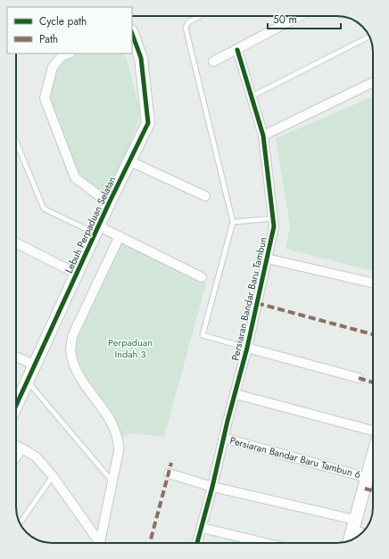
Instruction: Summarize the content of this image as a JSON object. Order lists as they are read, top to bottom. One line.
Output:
{"streets":{"street":["Lebuh Perpaduan Selatan","Persiaran Bandar Baru Tambun","Persiaran Bandar Baru Tambun 6"]},"crossings":[["Persiaran Bandar Baru Tambun","Persiaran Bandar Baru Tambun 6"]],"parks":["Perpaduan Indah 3"],"legend":["Cycle path","Path"],"scale_bar":"50 m"}
